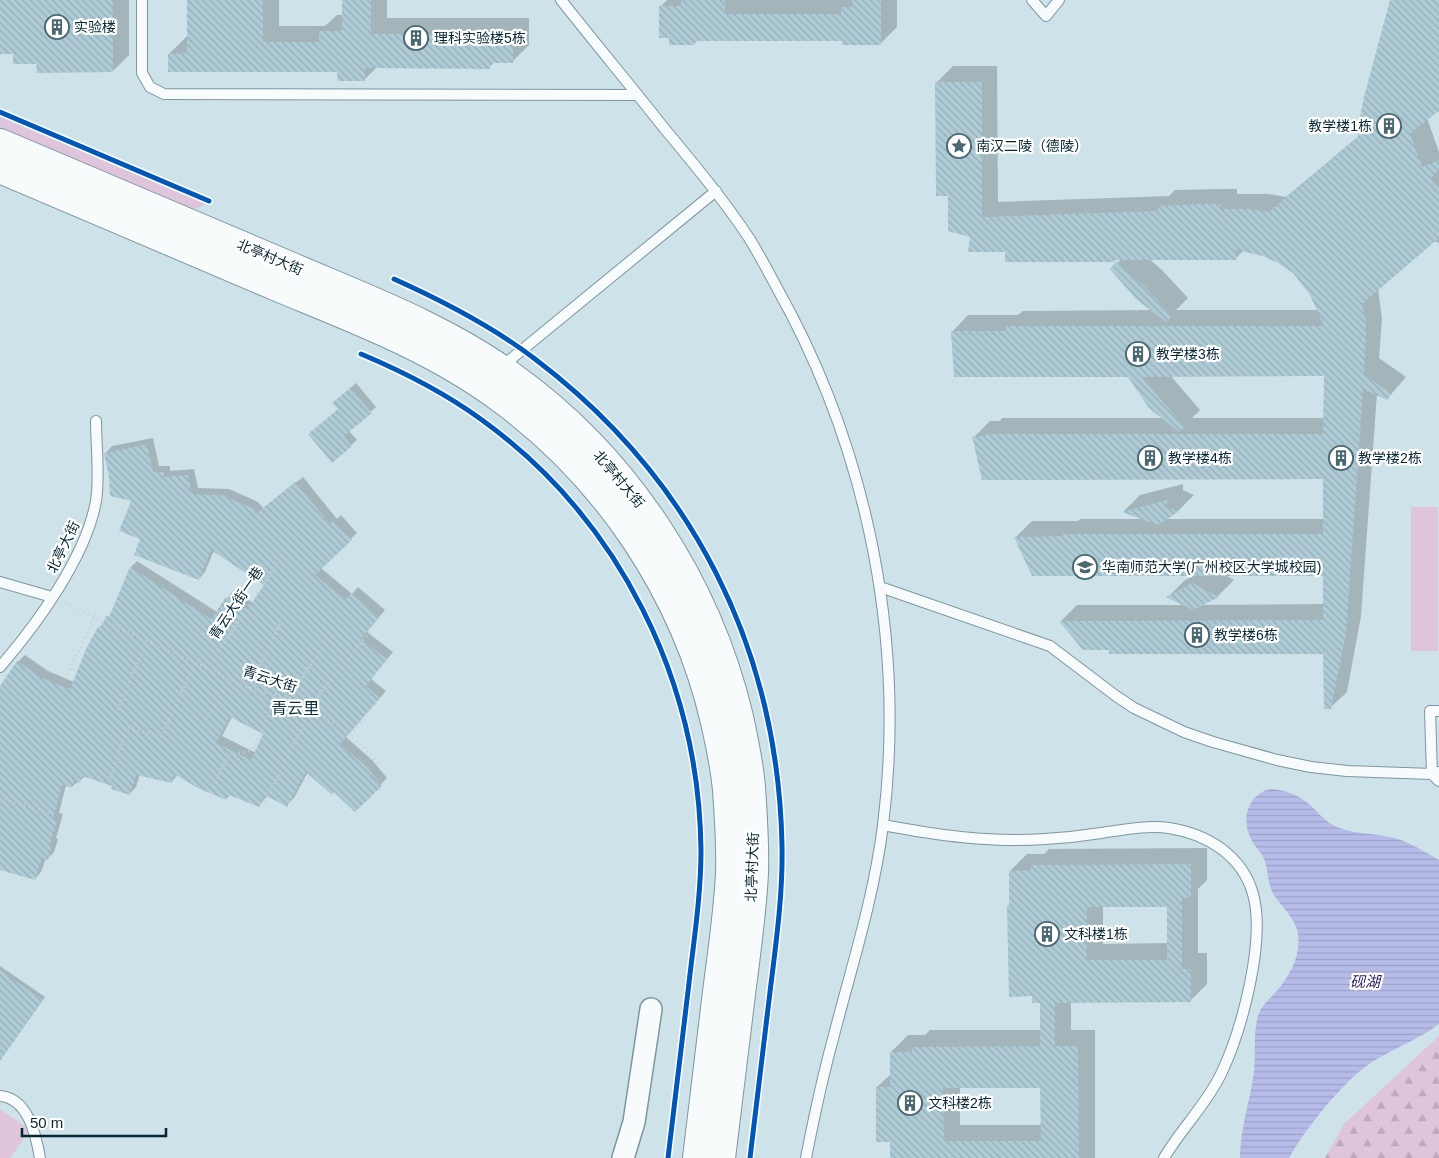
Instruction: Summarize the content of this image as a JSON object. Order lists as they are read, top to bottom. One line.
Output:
{"streets":{"main road":["北亭村大街"],"lane":["北亭大街"],"path":["青云大街一巷","青云大街"]},"crossings":[["青云大街一巷","青云大街"]],"districts":["青云里"],"water":["砚湖"],"places":{"building":["实验楼","理科实验楼5栋","教学楼1栋","教学楼3栋","教学楼4栋","教学楼2栋","教学楼6栋","文科楼1栋","文科楼2栋"],"place":["南汉二陵（德陵）"],"school or university":["华南师范大学(广州校区大学城校园)"]},"scale_bar":"50 m"}
